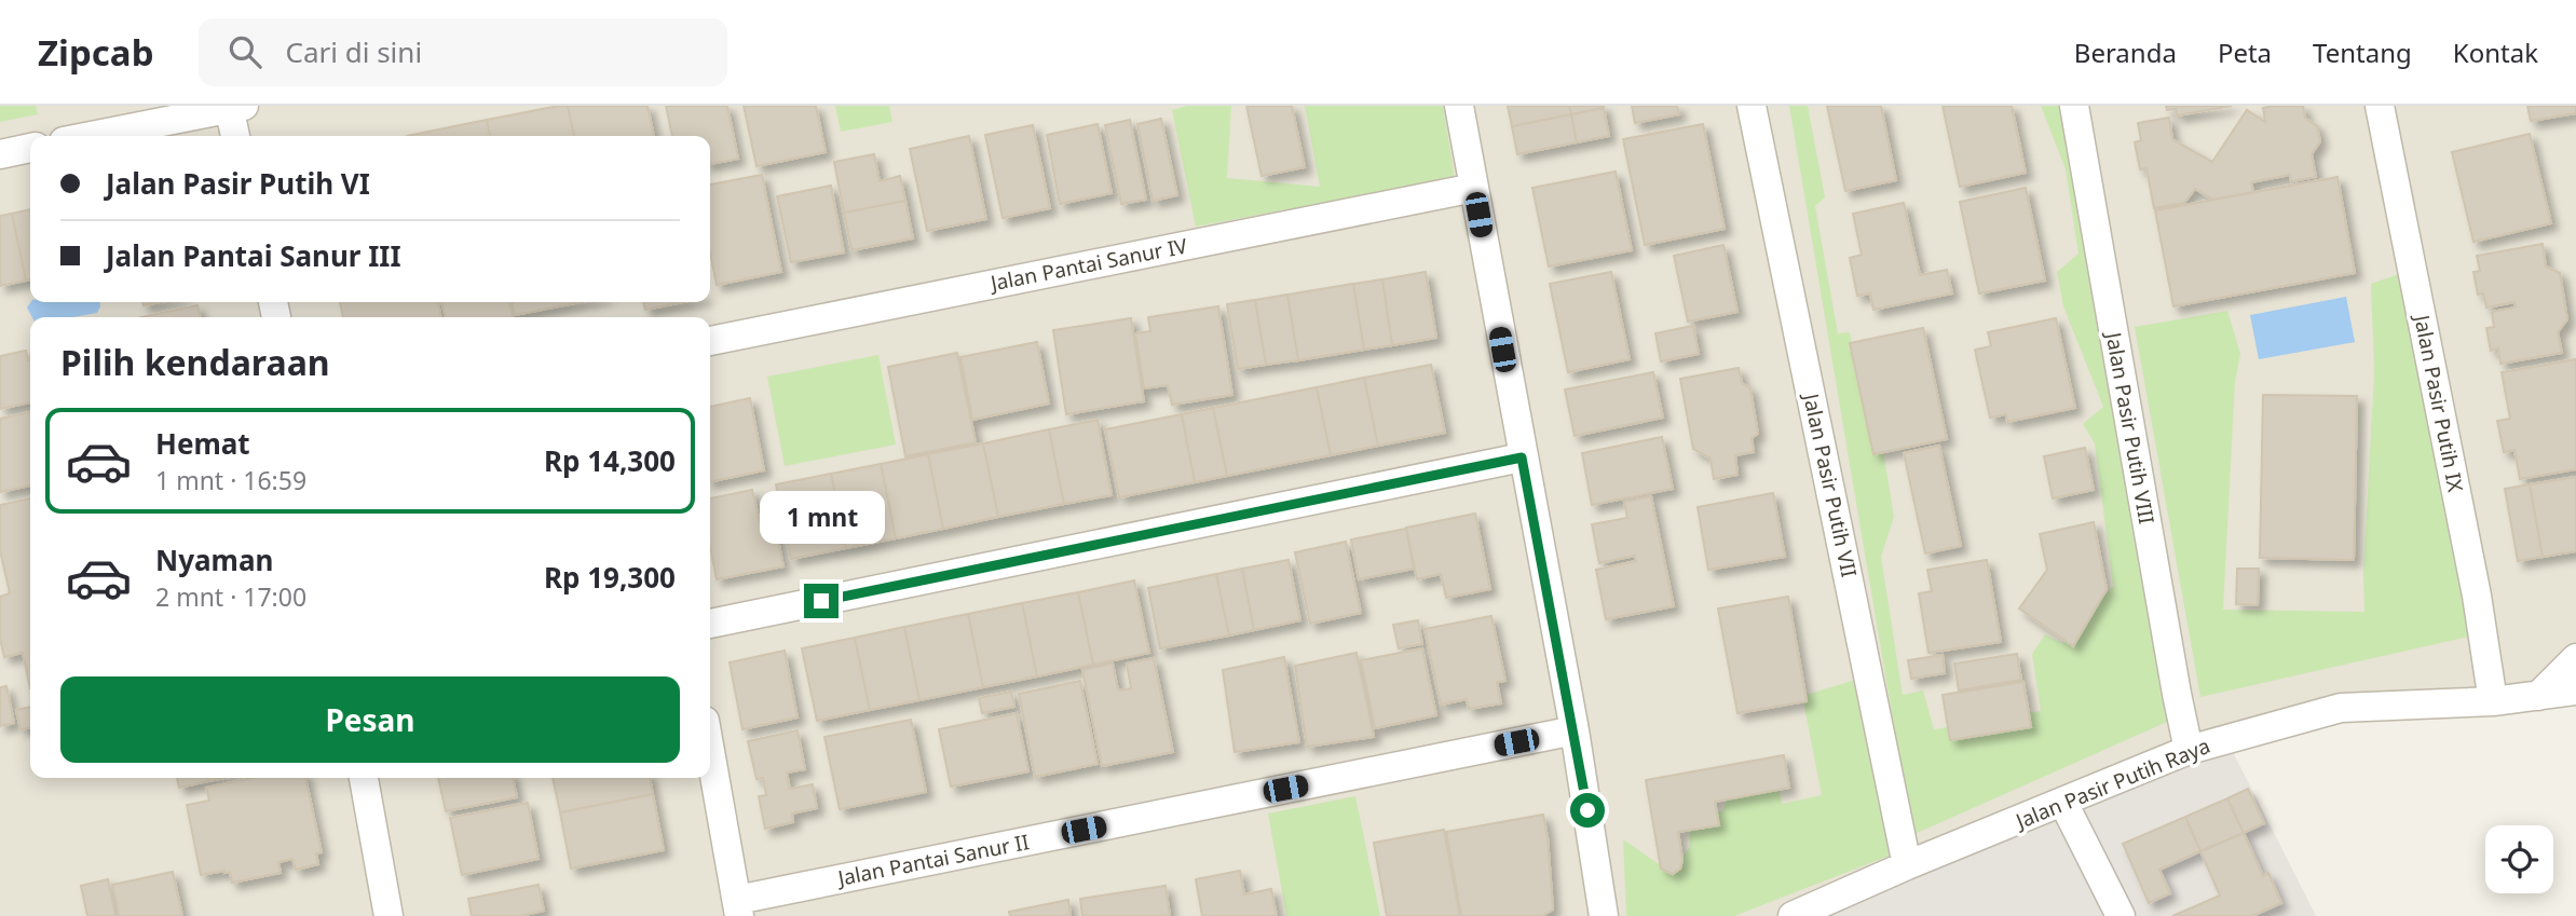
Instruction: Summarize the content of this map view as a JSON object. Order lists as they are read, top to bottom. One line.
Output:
{"streets":{"street":["Jalan Pantai Sanur IV","Jalan Pasir Putih IX","Jalan Pasir Putih VIII","Jalan Pasir Putih VII","Jalan Pasir Putih Raya","Jalan Pantai Sanur II"]},"crossings":[["Jalan Pasir Putih IX","Jalan Pasir Putih Raya"],["Jalan Pasir Putih VIII","Jalan Pasir Putih Raya"],["Jalan Pasir Putih VII","Jalan Pasir Putih Raya"]],"page":{"header":"Zipcab","search":"Cari di sini","nav":["Beranda","Peta","Tentang","Kontak"],"banner":["Jalan Pasir Putih VI","Jalan Pantai Sanur III"],"heading":"Pilih kendaraan","list":[{"name":"Hemat","note":"1 mnt · 16:59","value":"Rp 14,300"},{"name":"Nyaman","note":"2 mnt · 17:00","value":"Rp 19,300"}],"bubble":"1 mnt","buttons":"Pesan"}}
